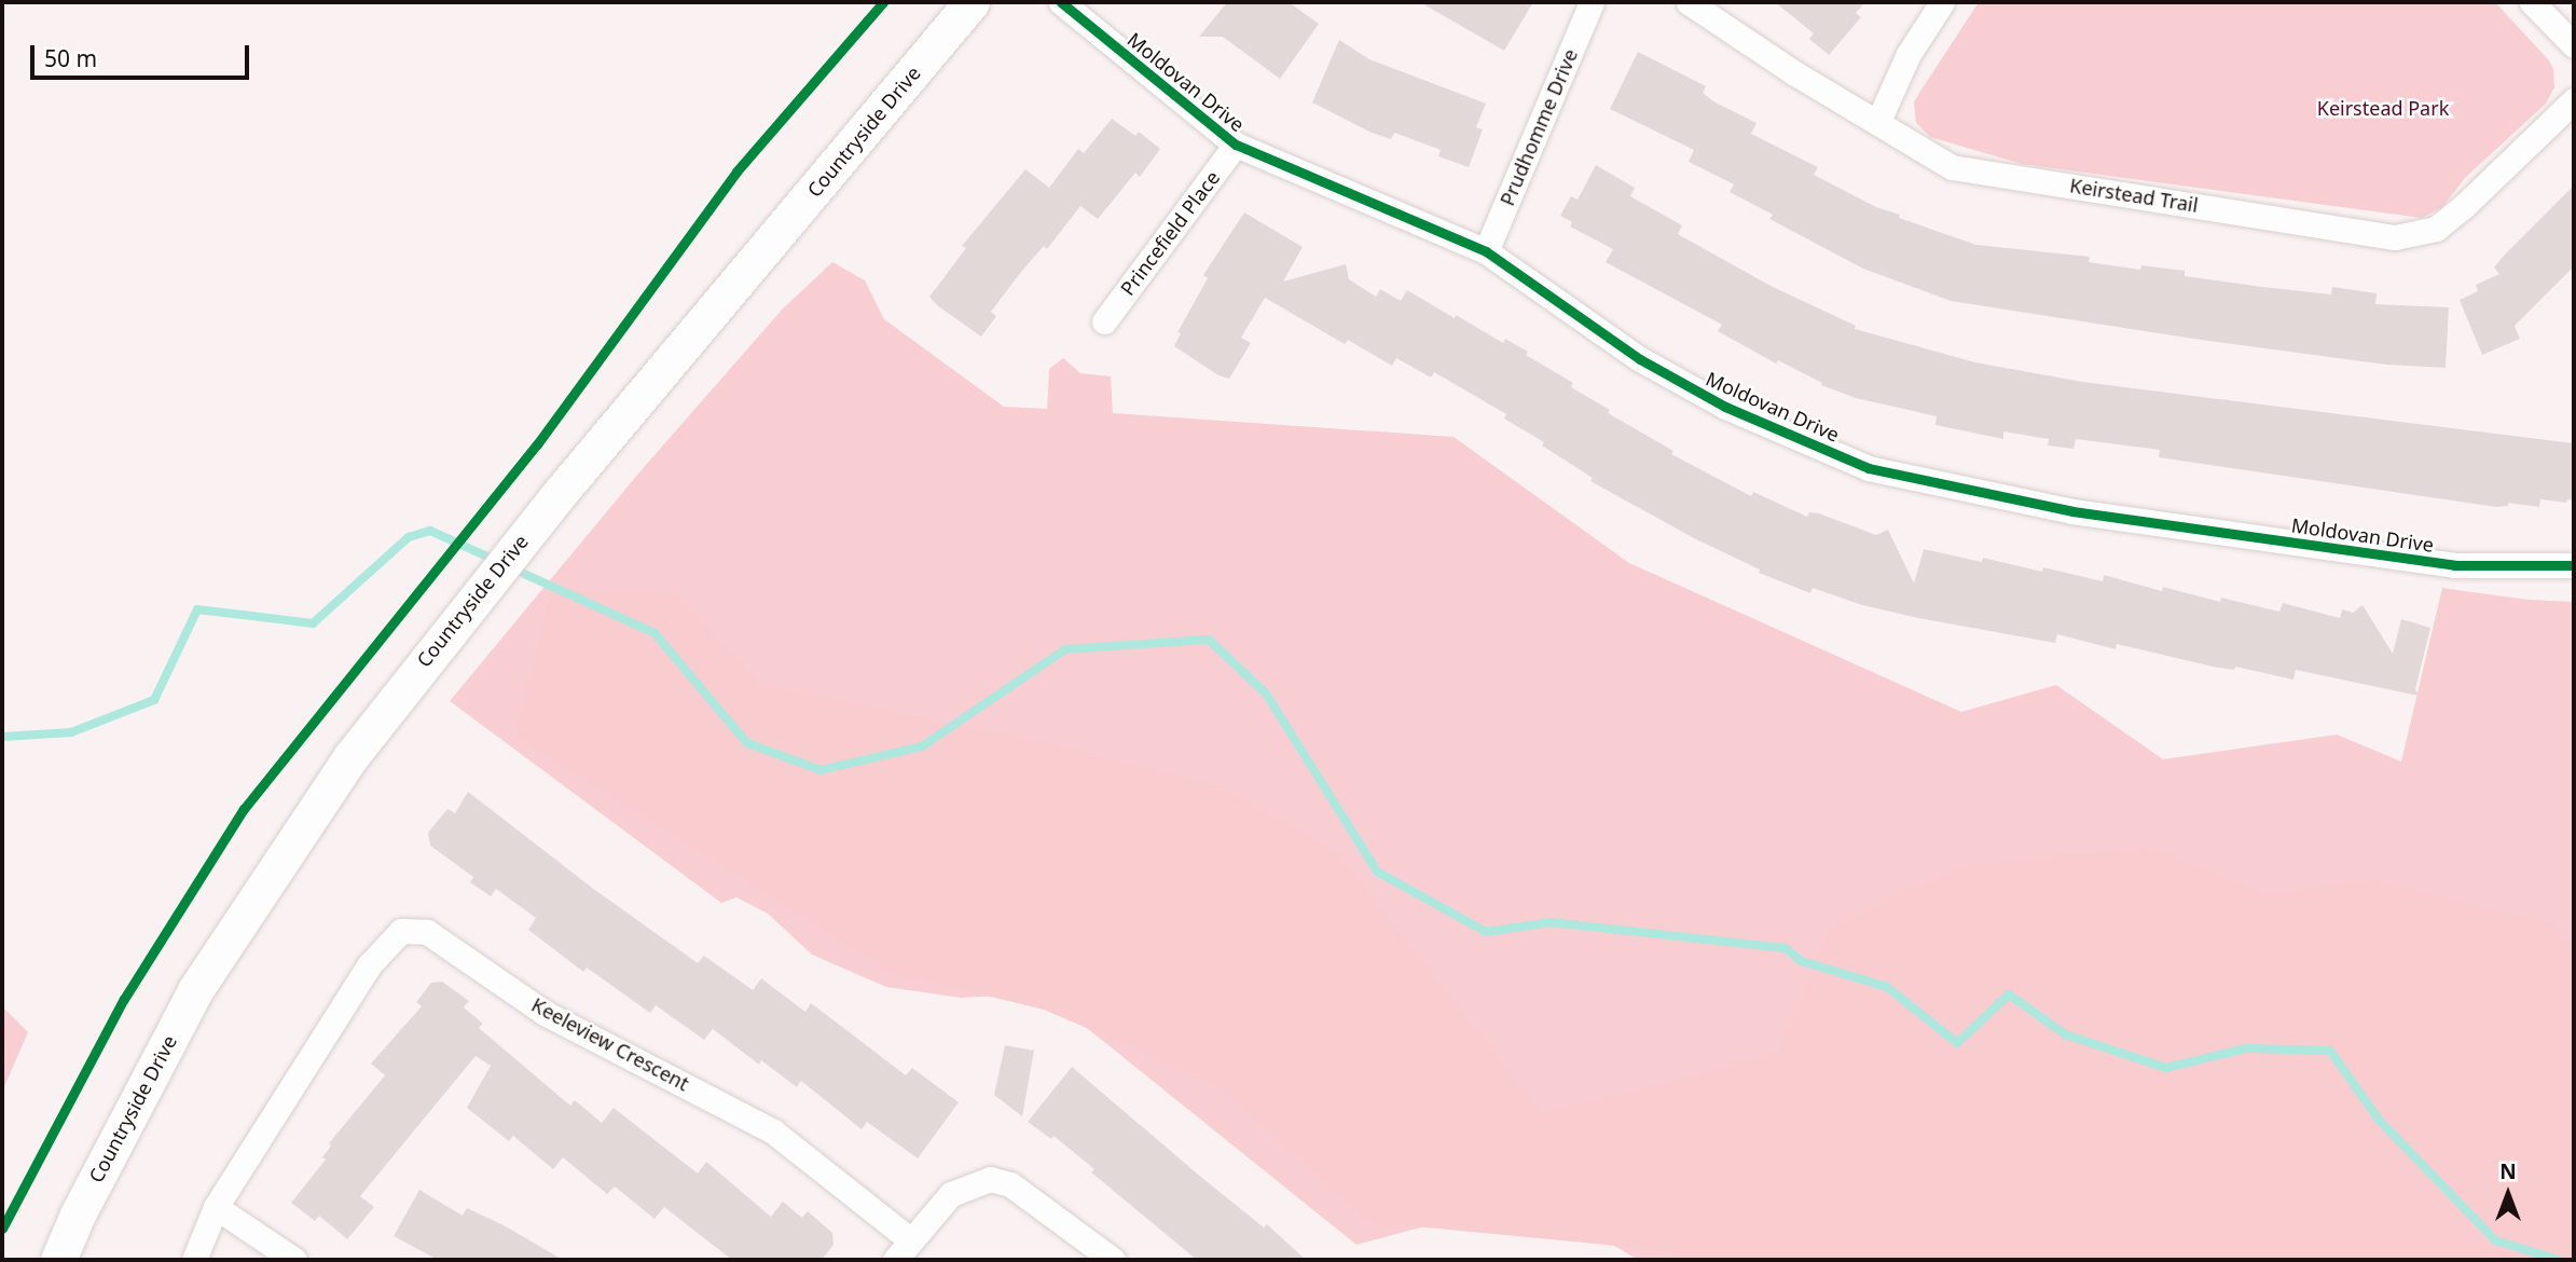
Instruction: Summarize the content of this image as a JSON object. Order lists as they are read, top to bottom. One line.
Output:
{"streets":{"main road":["Countryside Drive"],"street":["Moldovan Drive","Prudhomme Drive","Keirstead Trail","Princefield Place","Keeleview Crescent"]},"crossings":[["Moldovan Drive","Prudhomme Drive"],["Moldovan Drive","Princefield Place"]],"parks":["Keirstead Park"],"scale_bar":"50 m","north":"top"}
